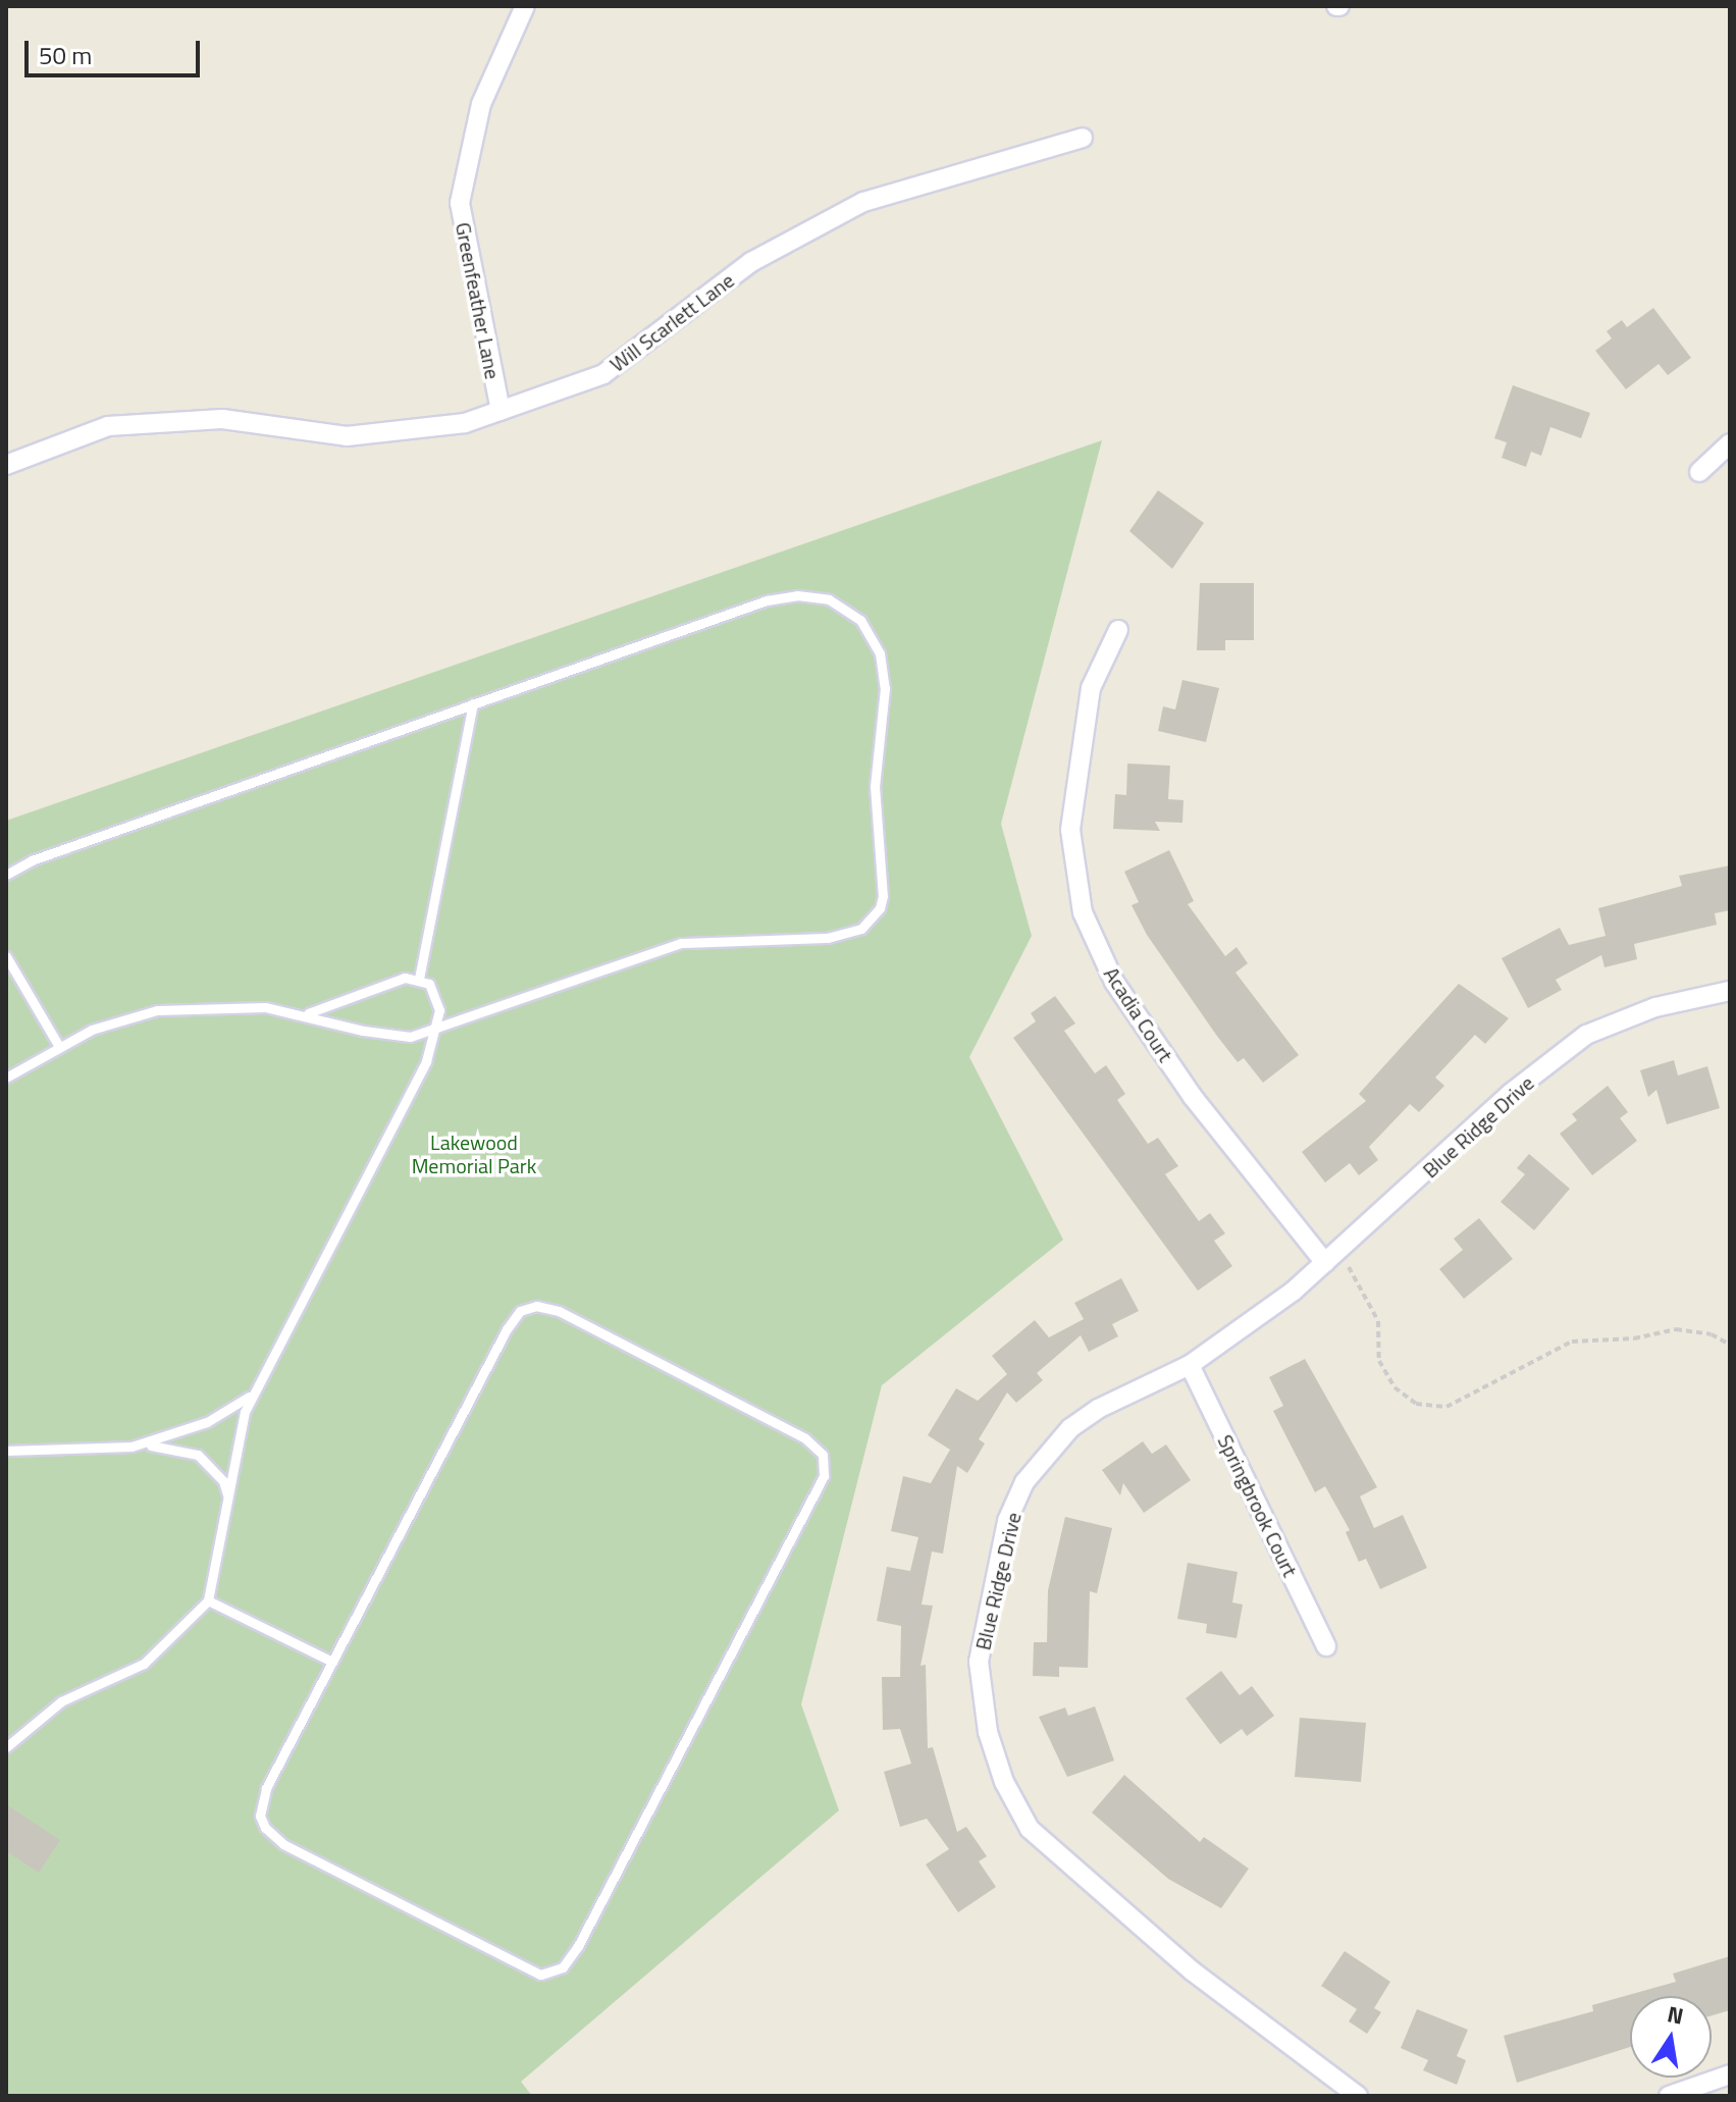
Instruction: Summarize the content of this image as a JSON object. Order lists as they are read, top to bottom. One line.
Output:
{"streets":{"street":["Greenfeather Lane","Will Scarlett Lane","Acadia Court","Blue Ridge Drive","Springbrook Court"]},"crossings":[["Greenfeather Lane","Will Scarlett Lane"],["Acadia Court","Blue Ridge Drive"],["Blue Ridge Drive","Springbrook Court"]],"parks":["Lakewood Memorial Park"],"scale_bar":"50 m","north":"top"}
